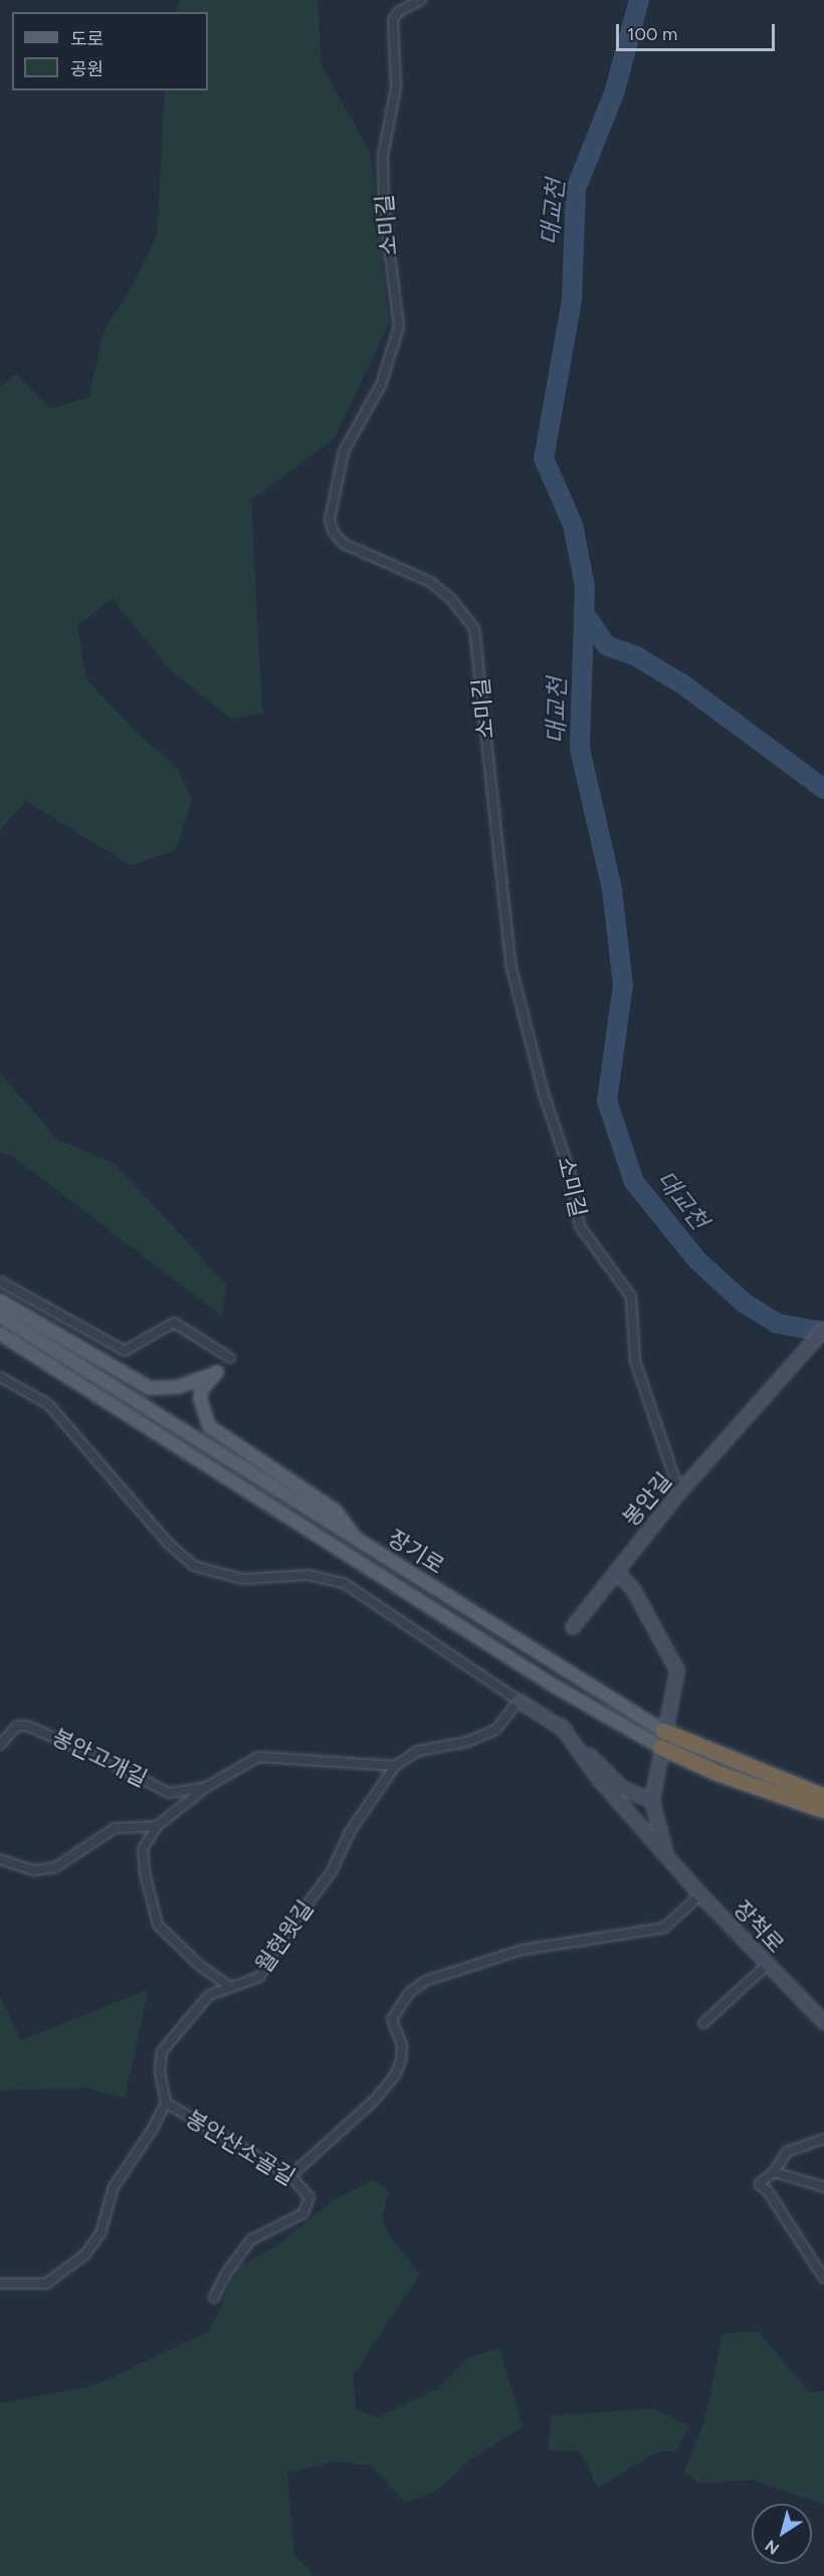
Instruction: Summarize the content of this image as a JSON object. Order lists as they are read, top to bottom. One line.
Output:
{"streets":{"highway":["장기로"],"street":["소미길","봉안길","봉안고개길","장척로","월현윗길","봉안산소골길"]},"crossings":[["소미길","봉안길"],["봉안고개길","월현윗길"],["월현윗길","봉안산소골길"]],"water":["대교천"],"legend":["도로","공원"],"scale_bar":"100 m","north":"bottom left"}
